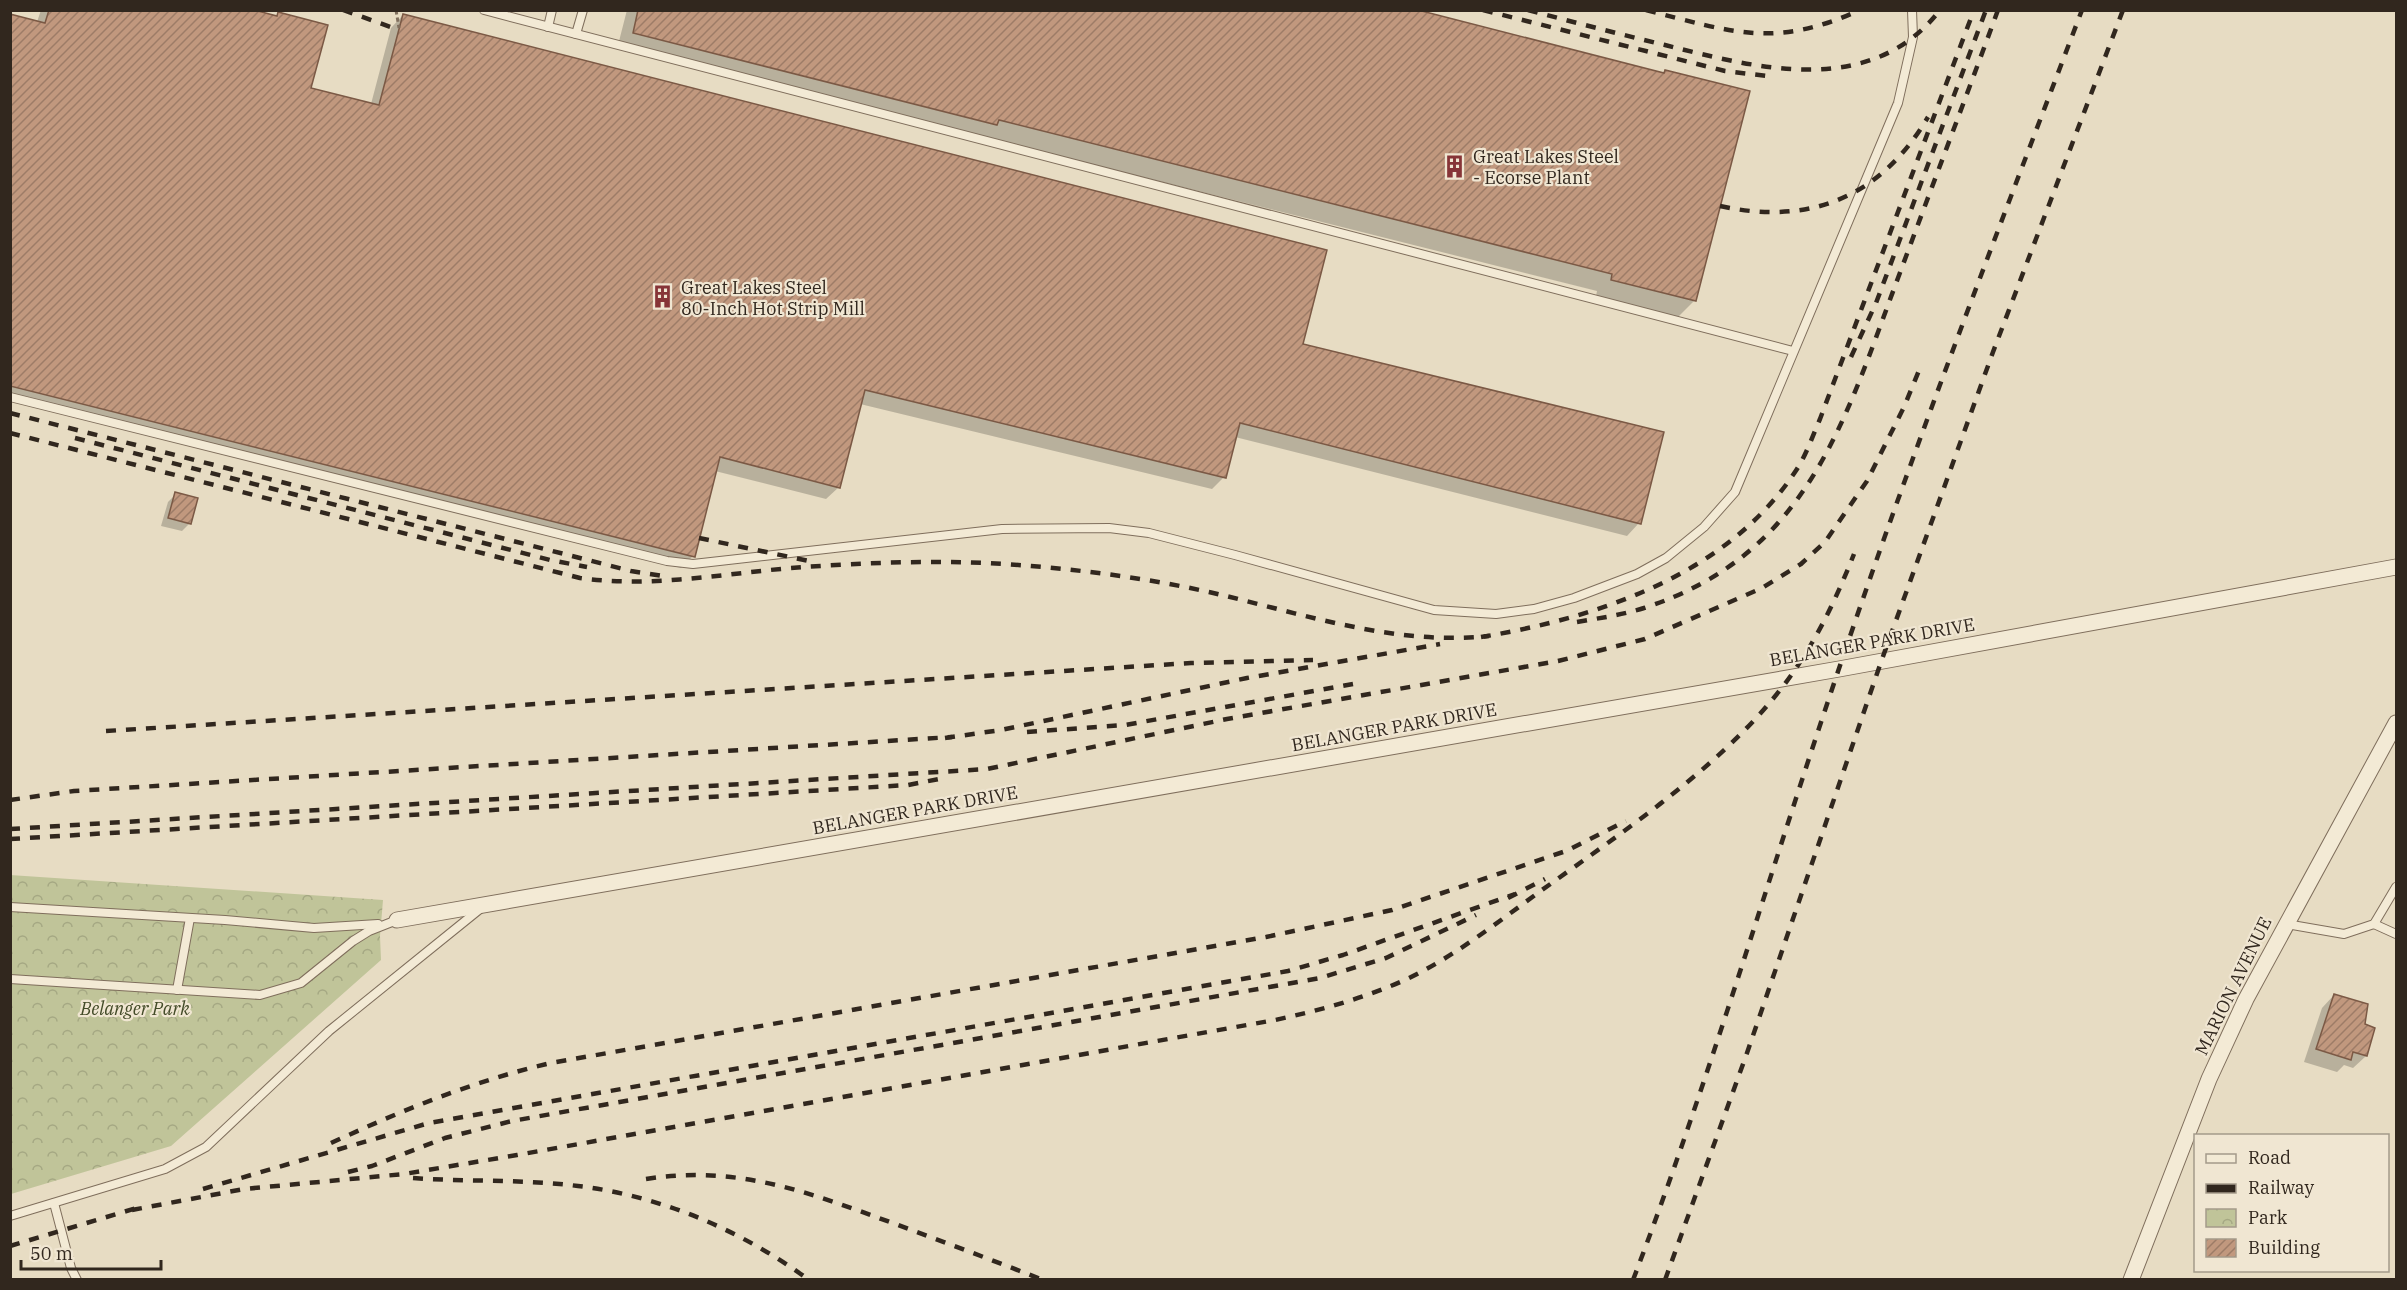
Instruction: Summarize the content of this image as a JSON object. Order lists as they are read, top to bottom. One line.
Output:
{"streets":{"street":["BELANGER PARK DRIVE","MARION AVENUE"]},"parks":["Belanger Park"],"places":{"building":["Great Lakes Steel - Ecorse Plant","Great Lakes Steel 80-Inch Hot Strip Mill"]},"legend":["Road","Railway","Park","Building"],"scale_bar":"50 m"}
